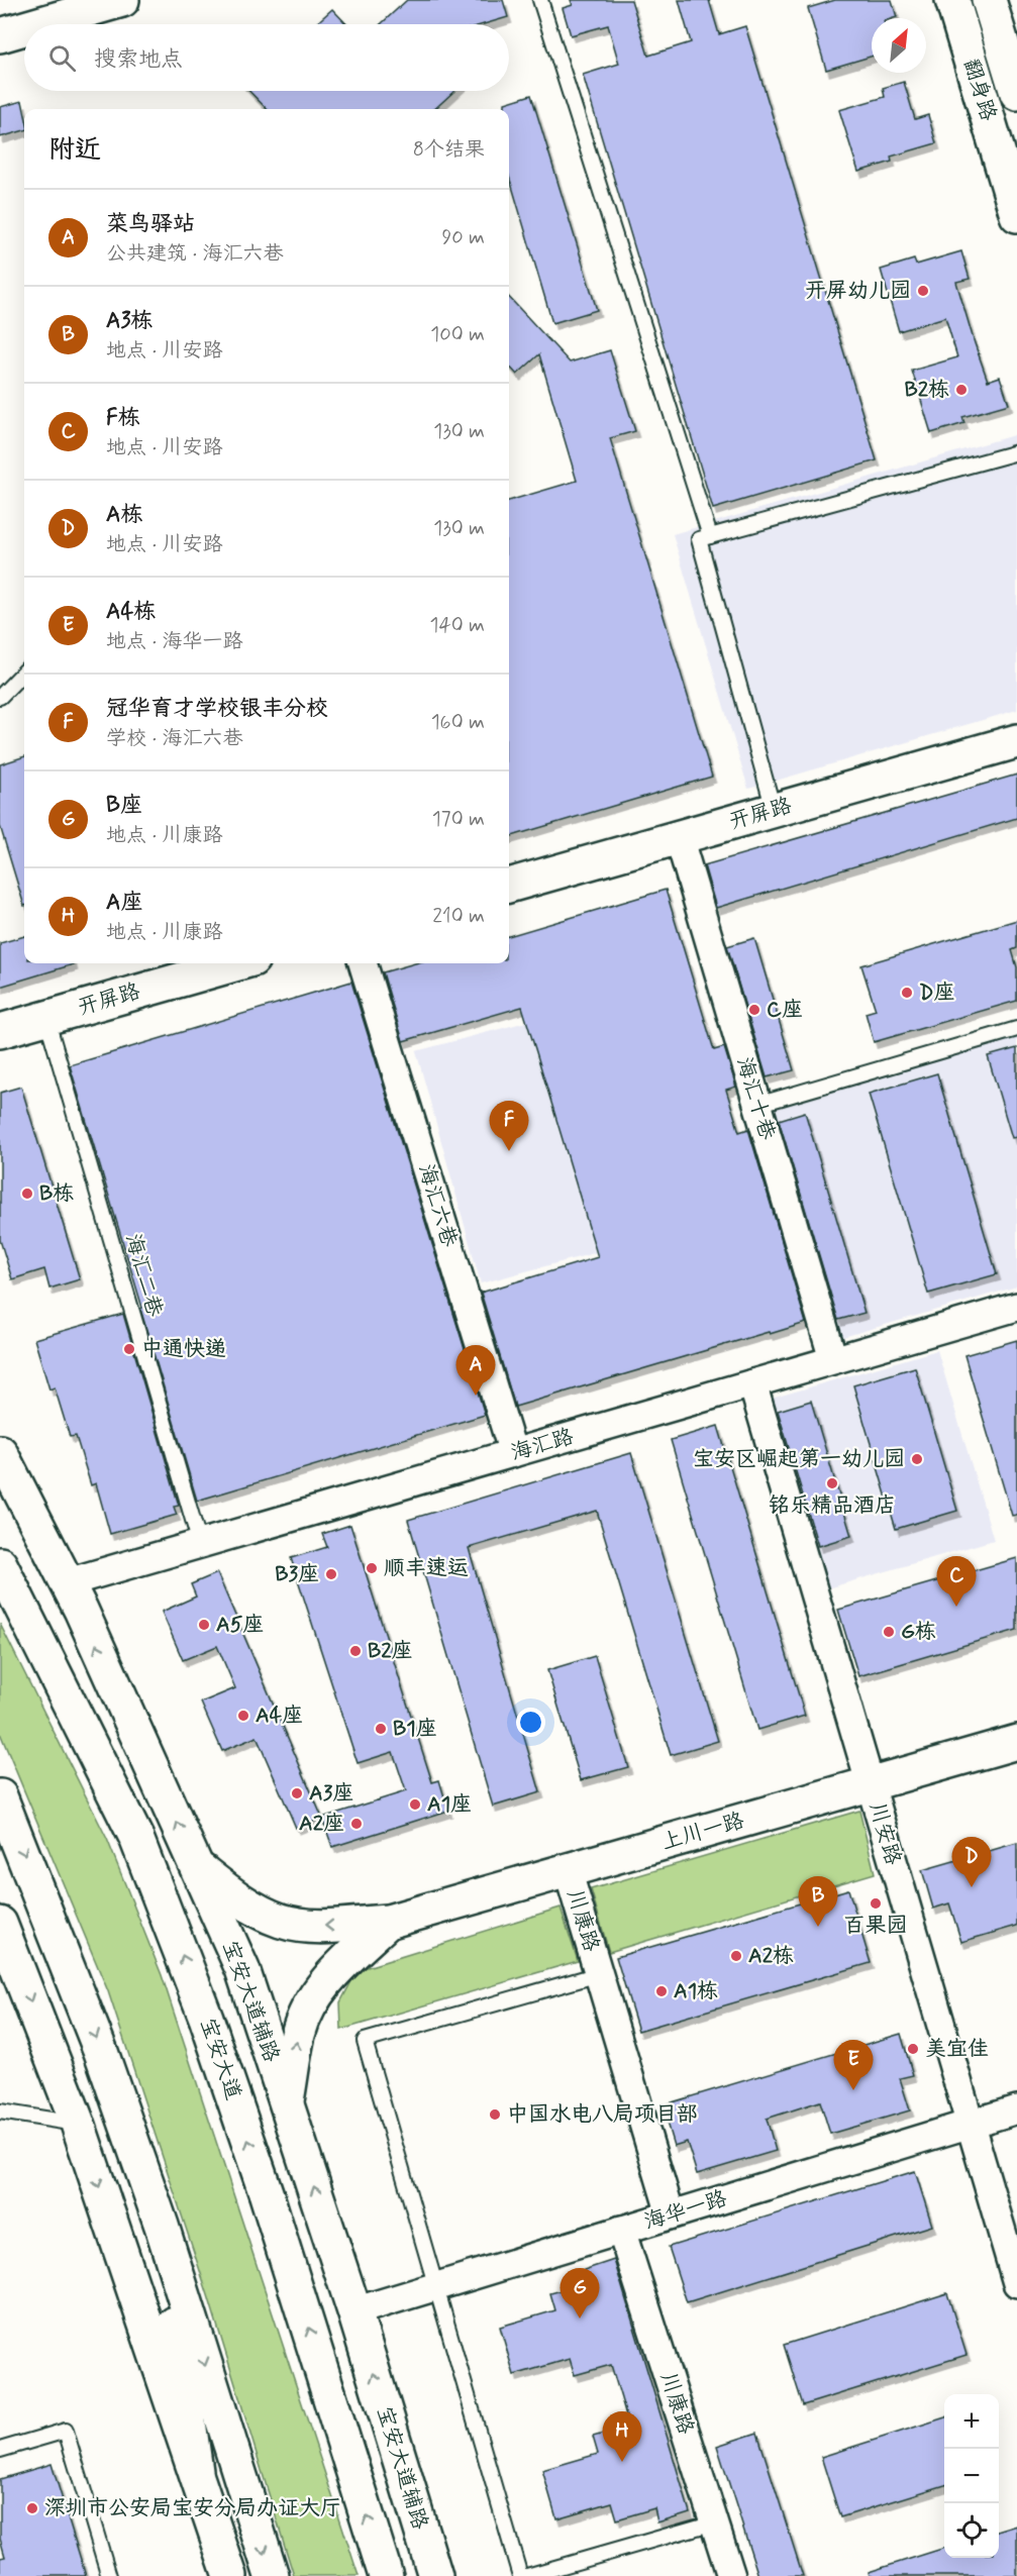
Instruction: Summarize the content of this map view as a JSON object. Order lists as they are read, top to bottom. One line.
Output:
{"streets":{"main road":["翻身路","开屏路","上川一路","宝安大道辅路","宝安大道"],"street":["海汇十巷","海汇六巷","海汇路","川安路","川康路","海华一路"],"lane":["海汇二巷"]},"crossings":[["开屏路","海汇十巷"],["开屏路","海汇二巷"],["海汇十巷","海汇路"],["海汇六巷","海汇路"],["海汇二巷","海汇路"],["海汇路","川安路"],["海汇路","宝安大道辅路"],["上川一路","川安路"],["上川一路","川康路"],["上川一路","宝安大道辅路"],["川安路","海华一路"],["川康路","海华一路"],["宝安大道辅路","海华一路"]],"places":["开屏幼儿园","B2栋","D座","C座","B栋","中通快递","宝安区崛起第一幼儿园","铭乐精品酒店","顺丰速运","B3座","A5座","G栋","B2座","A4座","B1座","A3座","A1座","A2座","百果园","A2栋","A1栋","美宜佳","中国水电八局项目部","深圳市公安局宝安分局办证大厅"],"north":"top right","page":{"search":"搜索地点","heading":["附近","8个结果"],"list":[{"mark":"A","name":"菜鸟驿站","note":"公共建筑 · 海汇六巷","value":"90 m"},{"mark":"B","name":"A3栋","note":"地点 · 川安路","value":"100 m"},{"mark":"C","name":"F栋","note":"地点 · 川安路","value":"130 m"},{"mark":"D","name":"A栋","note":"地点 · 川安路","value":"130 m"},{"mark":"E","name":"A4栋","note":"地点 · 海华一路","value":"140 m"},{"mark":"F","name":"冠华育才学校银丰分校","note":"学校 · 海汇六巷","value":"160 m"},{"mark":"G","name":"B座","note":"地点 · 川康路","value":"170 m"},{"mark":"H","name":"A座","note":"地点 · 川康路","value":"210 m"}],"pins":["F","A","C","D","B","E","G","H"],"map_buttons":["+","−"]}}
